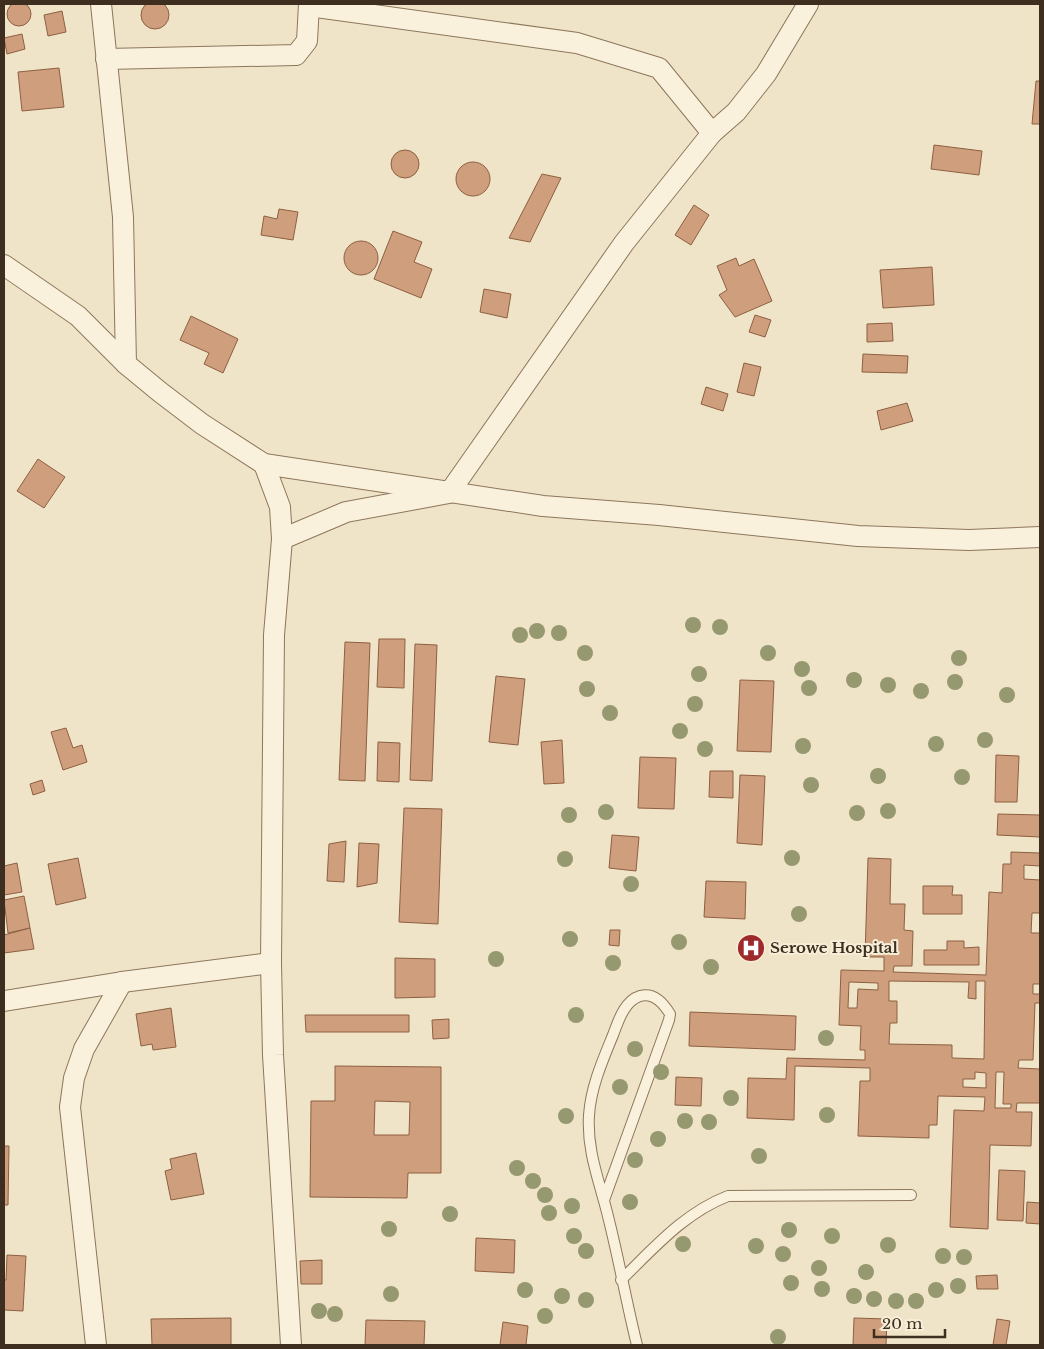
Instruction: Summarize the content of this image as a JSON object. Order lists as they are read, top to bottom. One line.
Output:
{"places":{"hospital":["Serowe Hospital"]},"scale_bar":"20 m"}
